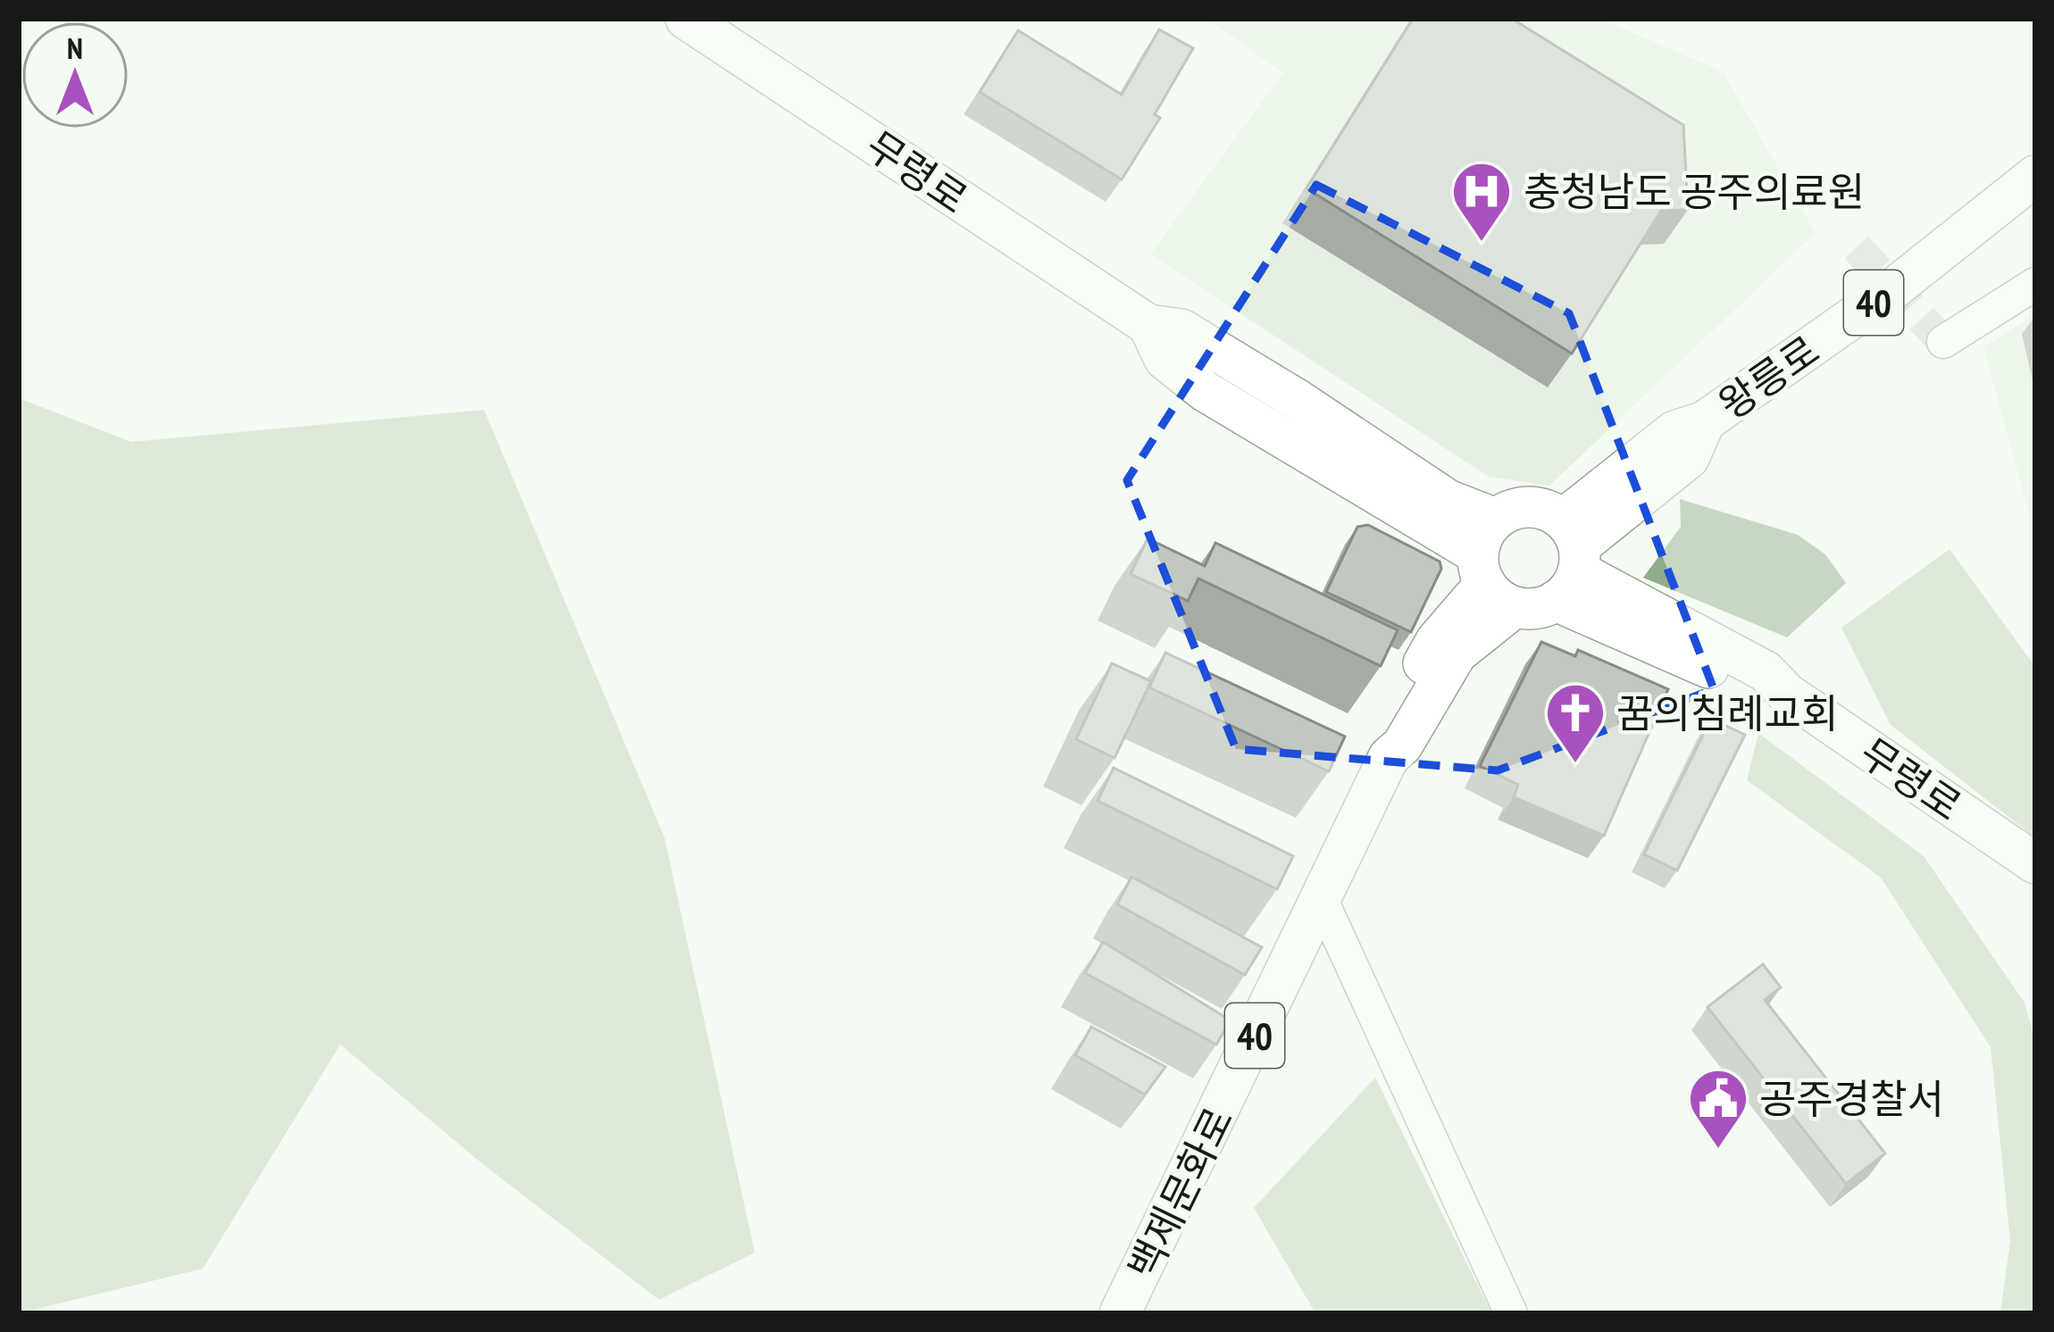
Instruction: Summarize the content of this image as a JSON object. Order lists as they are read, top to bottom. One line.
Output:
{"streets":{"main road":["무령로","40","왕릉로","백제문화로"]},"crossings":[["무령로","40"],["무령로","왕릉로"],["무령로","백제문화로"],["40","왕릉로"],["40","백제문화로"]],"places":{"hospital":["충청남도 공주의료원"],"church":["꿈의침례교회"],"public building":["공주경찰서"]},"north":"top"}
